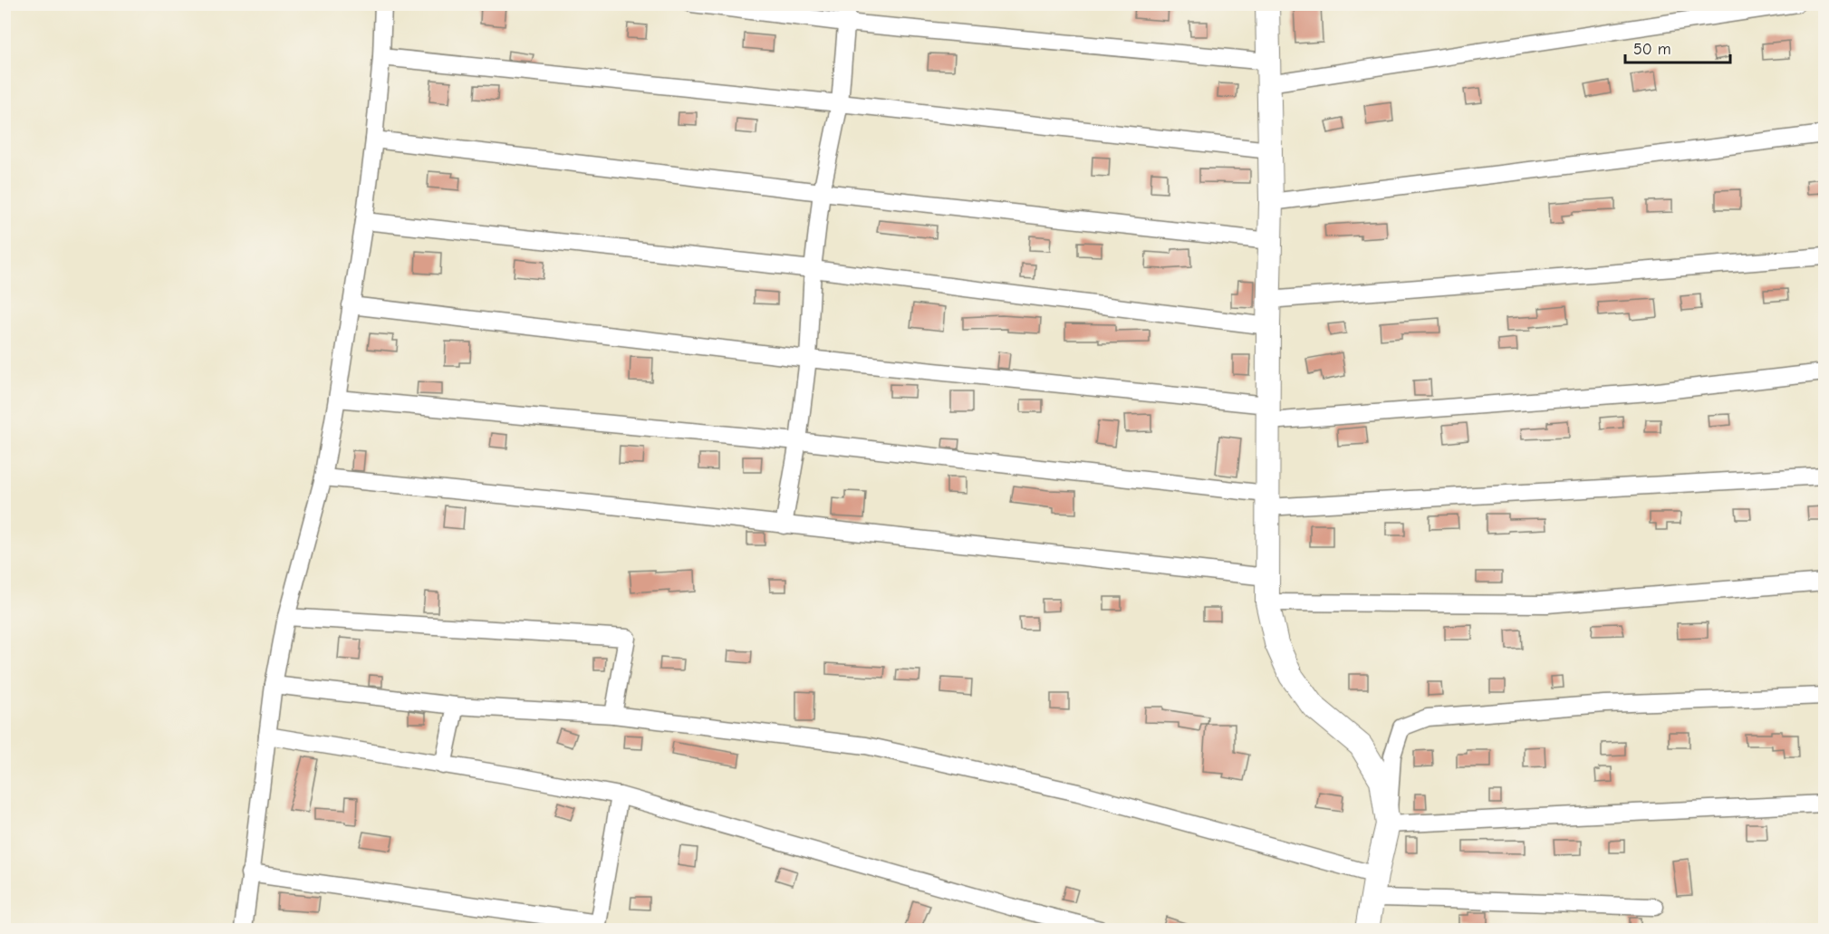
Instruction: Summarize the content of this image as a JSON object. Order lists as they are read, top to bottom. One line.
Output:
{"scale_bar":"50 m"}
